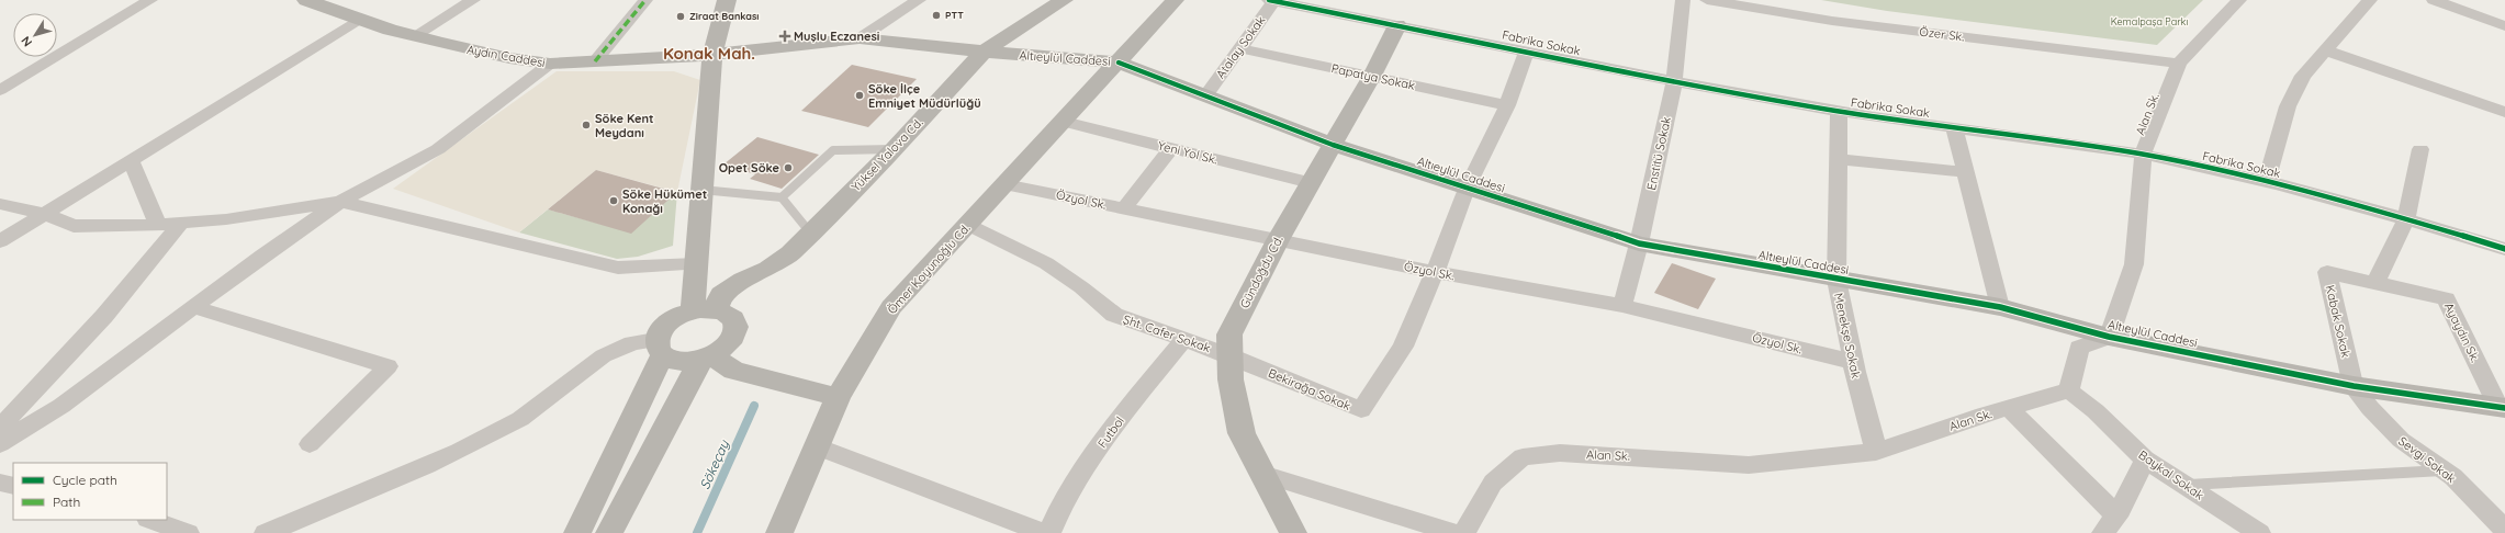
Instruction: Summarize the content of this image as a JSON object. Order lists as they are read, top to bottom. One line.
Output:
{"streets":{"main road":["Aydın Caddesi","Altıeylül Caddesi","Yüksel Yalova Cd.","Ömer Koyunoğlu Cd.","Gündoğdu Cd."],"street":["Özer Sk.","Fabrika Sokak","Atalay Sokak","Papatya Sokak","Alan Sk.","Yeni Yol Sk.","Enstitü Sokak","Özyol Sk.","Kabak Sokak","Ayaydın Sk.","Şht. Cafer Sokak","Menekşe Sokak","Bekirağa Sokak","Futbol","Sevgi Sokak","Baykal Sokak"]},"crossings":[["Özer Sk.","Alan Sk."],["Fabrika Sokak","Atalay Sokak"],["Fabrika Sokak","Alan Sk."],["Fabrika Sokak","Enstitü Sokak"],["Fabrika Sokak","Gündoğdu Cd."],["Fabrika Sokak","Menekşe Sokak"],["Fabrika Sokak","Bekirağa Sokak"],["Atalay Sokak","Altıeylül Caddesi"],["Atalay Sokak","Papatya Sokak"],["Aydın Caddesi","Altıeylül Caddesi"],["Altıeylül Caddesi","Alan Sk."],["Altıeylül Caddesi","Enstitü Sokak"],["Altıeylül Caddesi","Yüksel Yalova Cd."],["Altıeylül Caddesi","Ömer Koyunoğlu Cd."],["Altıeylül Caddesi","Gündoğdu Cd."],["Altıeylül Caddesi","Kabak Sokak"],["Altıeylül Caddesi","Ayaydın Sk."],["Altıeylül Caddesi","Menekşe Sokak"],["Altıeylül Caddesi","Bekirağa Sokak"],["Altıeylül Caddesi","Sevgi Sokak"],["Papatya Sokak","Gündoğdu Cd."],["Papatya Sokak","Bekirağa Sokak"],["Alan Sk.","Menekşe Sokak"],["Alan Sk.","Baykal Sokak"],["Yeni Yol Sk.","Ömer Koyunoğlu Cd."],["Yeni Yol Sk.","Gündoğdu Cd."],["Enstitü Sokak","Özyol Sk."],["Özyol Sk.","Ömer Koyunoğlu Cd."],["Özyol Sk.","Gündoğdu Cd."],["Özyol Sk.","Menekşe Sokak"],["Özyol Sk.","Bekirağa Sokak"],["Ömer Koyunoğlu Cd.","Şht. Cafer Sokak"],["Gündoğdu Cd.","Şht. Cafer Sokak"],["Gündoğdu Cd.","Bekirağa Sokak"],["Kabak Sokak","Ayaydın Sk."],["Kabak Sokak","Sevgi Sokak"],["Şht. Cafer Sokak","Bekirağa Sokak"],["Şht. Cafer Sokak","Futbol"]],"districts":["Konak Mah."],"water":["Sökeçay"],"parks":["Kemalpaşa Parkı"],"places":{"other":["PTT","Ziraat Bankası","Söke İlçe Emniyet Müdürlüğü","Söke Kent Meydanı","Opet Söke","Söke Hükümet Konağı"],"health":["Muşlu Eczanesi"]},"legend":["Cycle path","Path"],"north":"bottom left"}
